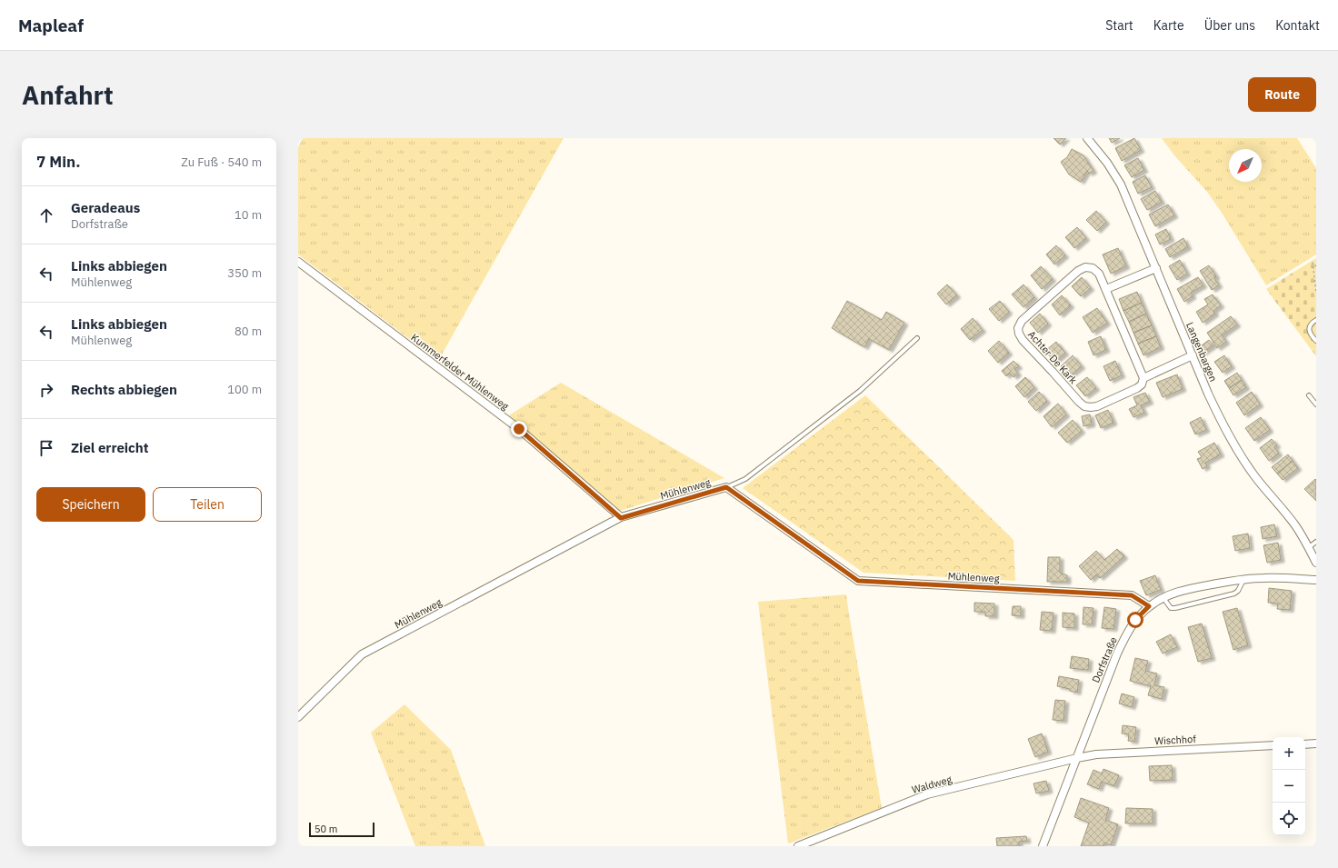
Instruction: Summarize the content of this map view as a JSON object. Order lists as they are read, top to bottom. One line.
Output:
{"streets":{"street":["Langenbargen","Achter De Kark","Kummerfelder Mühlenweg","Mühlenweg","Dorfstraße","Wischhof","Waldweg"]},"crossings":[["Langenbargen","Achter De Kark"],["Kummerfelder Mühlenweg","Mühlenweg"],["Mühlenweg","Dorfstraße"],["Dorfstraße","Wischhof"],["Dorfstraße","Waldweg"],["Wischhof","Waldweg"]],"scale_bar":"50 m","north":"bottom left","page":{"header":"Mapleaf","nav":["Start","Karte","Über uns","Kontakt"],"buttons":["Route",["Speichern","Teilen"]],"title":"Anfahrt","heading":["7 Min.","Zu Fuß · 540 m"],"list":[["Geradeaus","Dorfstraße","10 m"],["Links abbiegen","Mühlenweg","350 m"],["Links abbiegen","Mühlenweg","80 m"],["Rechts abbiegen","100 m"],"Ziel erreicht"],"map_buttons":["+","−"],"scale":"50 m"}}
